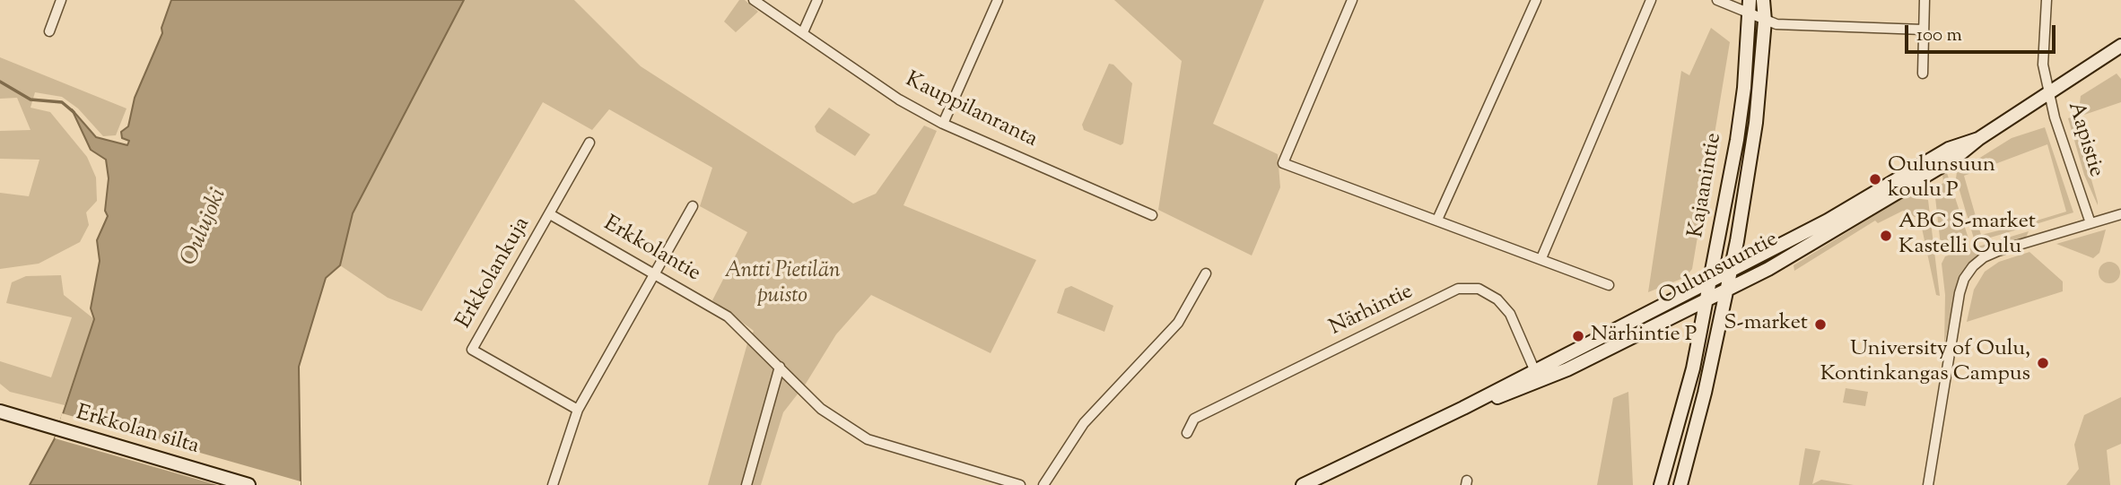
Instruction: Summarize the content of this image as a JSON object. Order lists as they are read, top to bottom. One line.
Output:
{"streets":{"main road":["Kajaanintie","Oulunsuuntie","Erkkolan silta"],"street":["Kauppilanranta","Aapistie","Erkkolantie","Erkkolankuja","Närhintie"]},"crossings":[["Aapistie","Oulunsuuntie"],["Kajaanintie","Oulunsuuntie"],["Erkkolantie","Erkkolankuja"],["Oulunsuuntie","Närhintie"]],"water":["Oulujoki"],"parks":["Antti Pietilän puisto"],"places":["Oulunsuun koulu P","ABC S-market Kastelli Oulu","S-market","Närhintie P","University of Oulu, Kontinkangas Campus"],"scale_bar":"100 m"}
